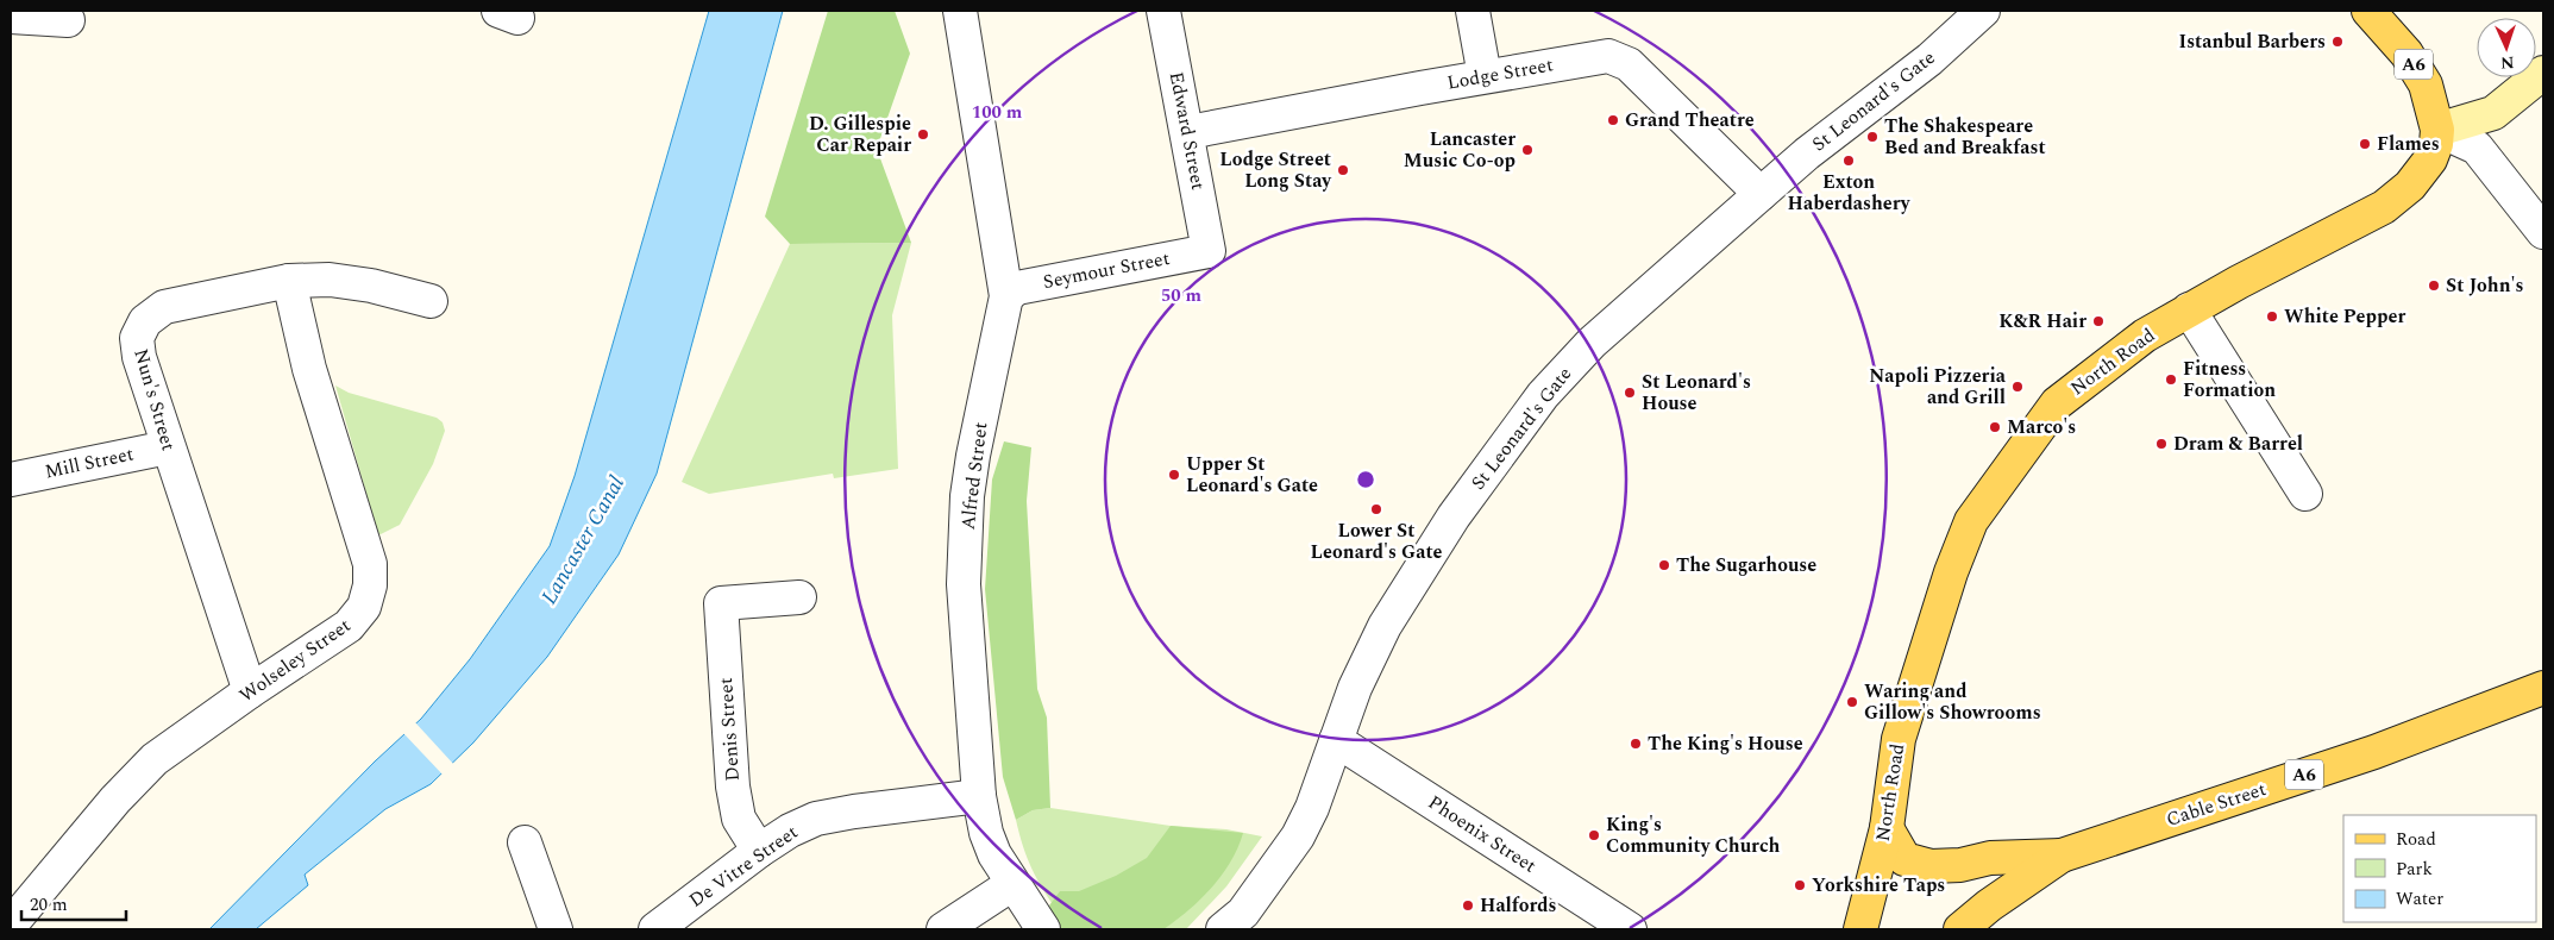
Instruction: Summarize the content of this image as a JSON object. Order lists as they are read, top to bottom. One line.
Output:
{"streets":{"main road":["A6","North Road","Cable Street"],"street":["Lodge Street","St Leonard's Gate","Edward Street","Seymour Street","Nun's Street","Mill Street","Alfred Street","Wolseley Street","Denis Street","Phoenix Street","De Vitre Street"]},"crossings":[["A6","North Road"],["A6","Cable Street"],["Lodge Street","St Leonard's Gate"],["Lodge Street","Edward Street"],["St Leonard's Gate","Phoenix Street"],["Edward Street","Seymour Street"],["Seymour Street","Alfred Street"],["Nun's Street","Mill Street"],["Nun's Street","Wolseley Street"],["Alfred Street","De Vitre Street"],["Denis Street","De Vitre Street"]],"water":["Lancaster Canal"],"places":["Istanbul Barbers","Grand Theatre","D. Gillespie Car Repair","The Shakespeare Bed and Breakfast","Flames","Lancaster Music Co-op","Exton Haberdashery","Lodge Street Long Stay","St John's","White Pepper","K&R Hair","Fitness Formation","Napoli Pizzeria and Grill","St Leonard's House","Marco's","Dram & Barrel","Upper St Leonard's Gate","Lower St Leonard's Gate","The Sugarhouse","Waring and Gillow's Showrooms","The King's House","King's Community Church","Yorkshire Taps","Halfords"],"legend":["Road","Park","Water"],"scale_bar":"20 m","north":"bottom","rings":["100 m","50 m"]}
